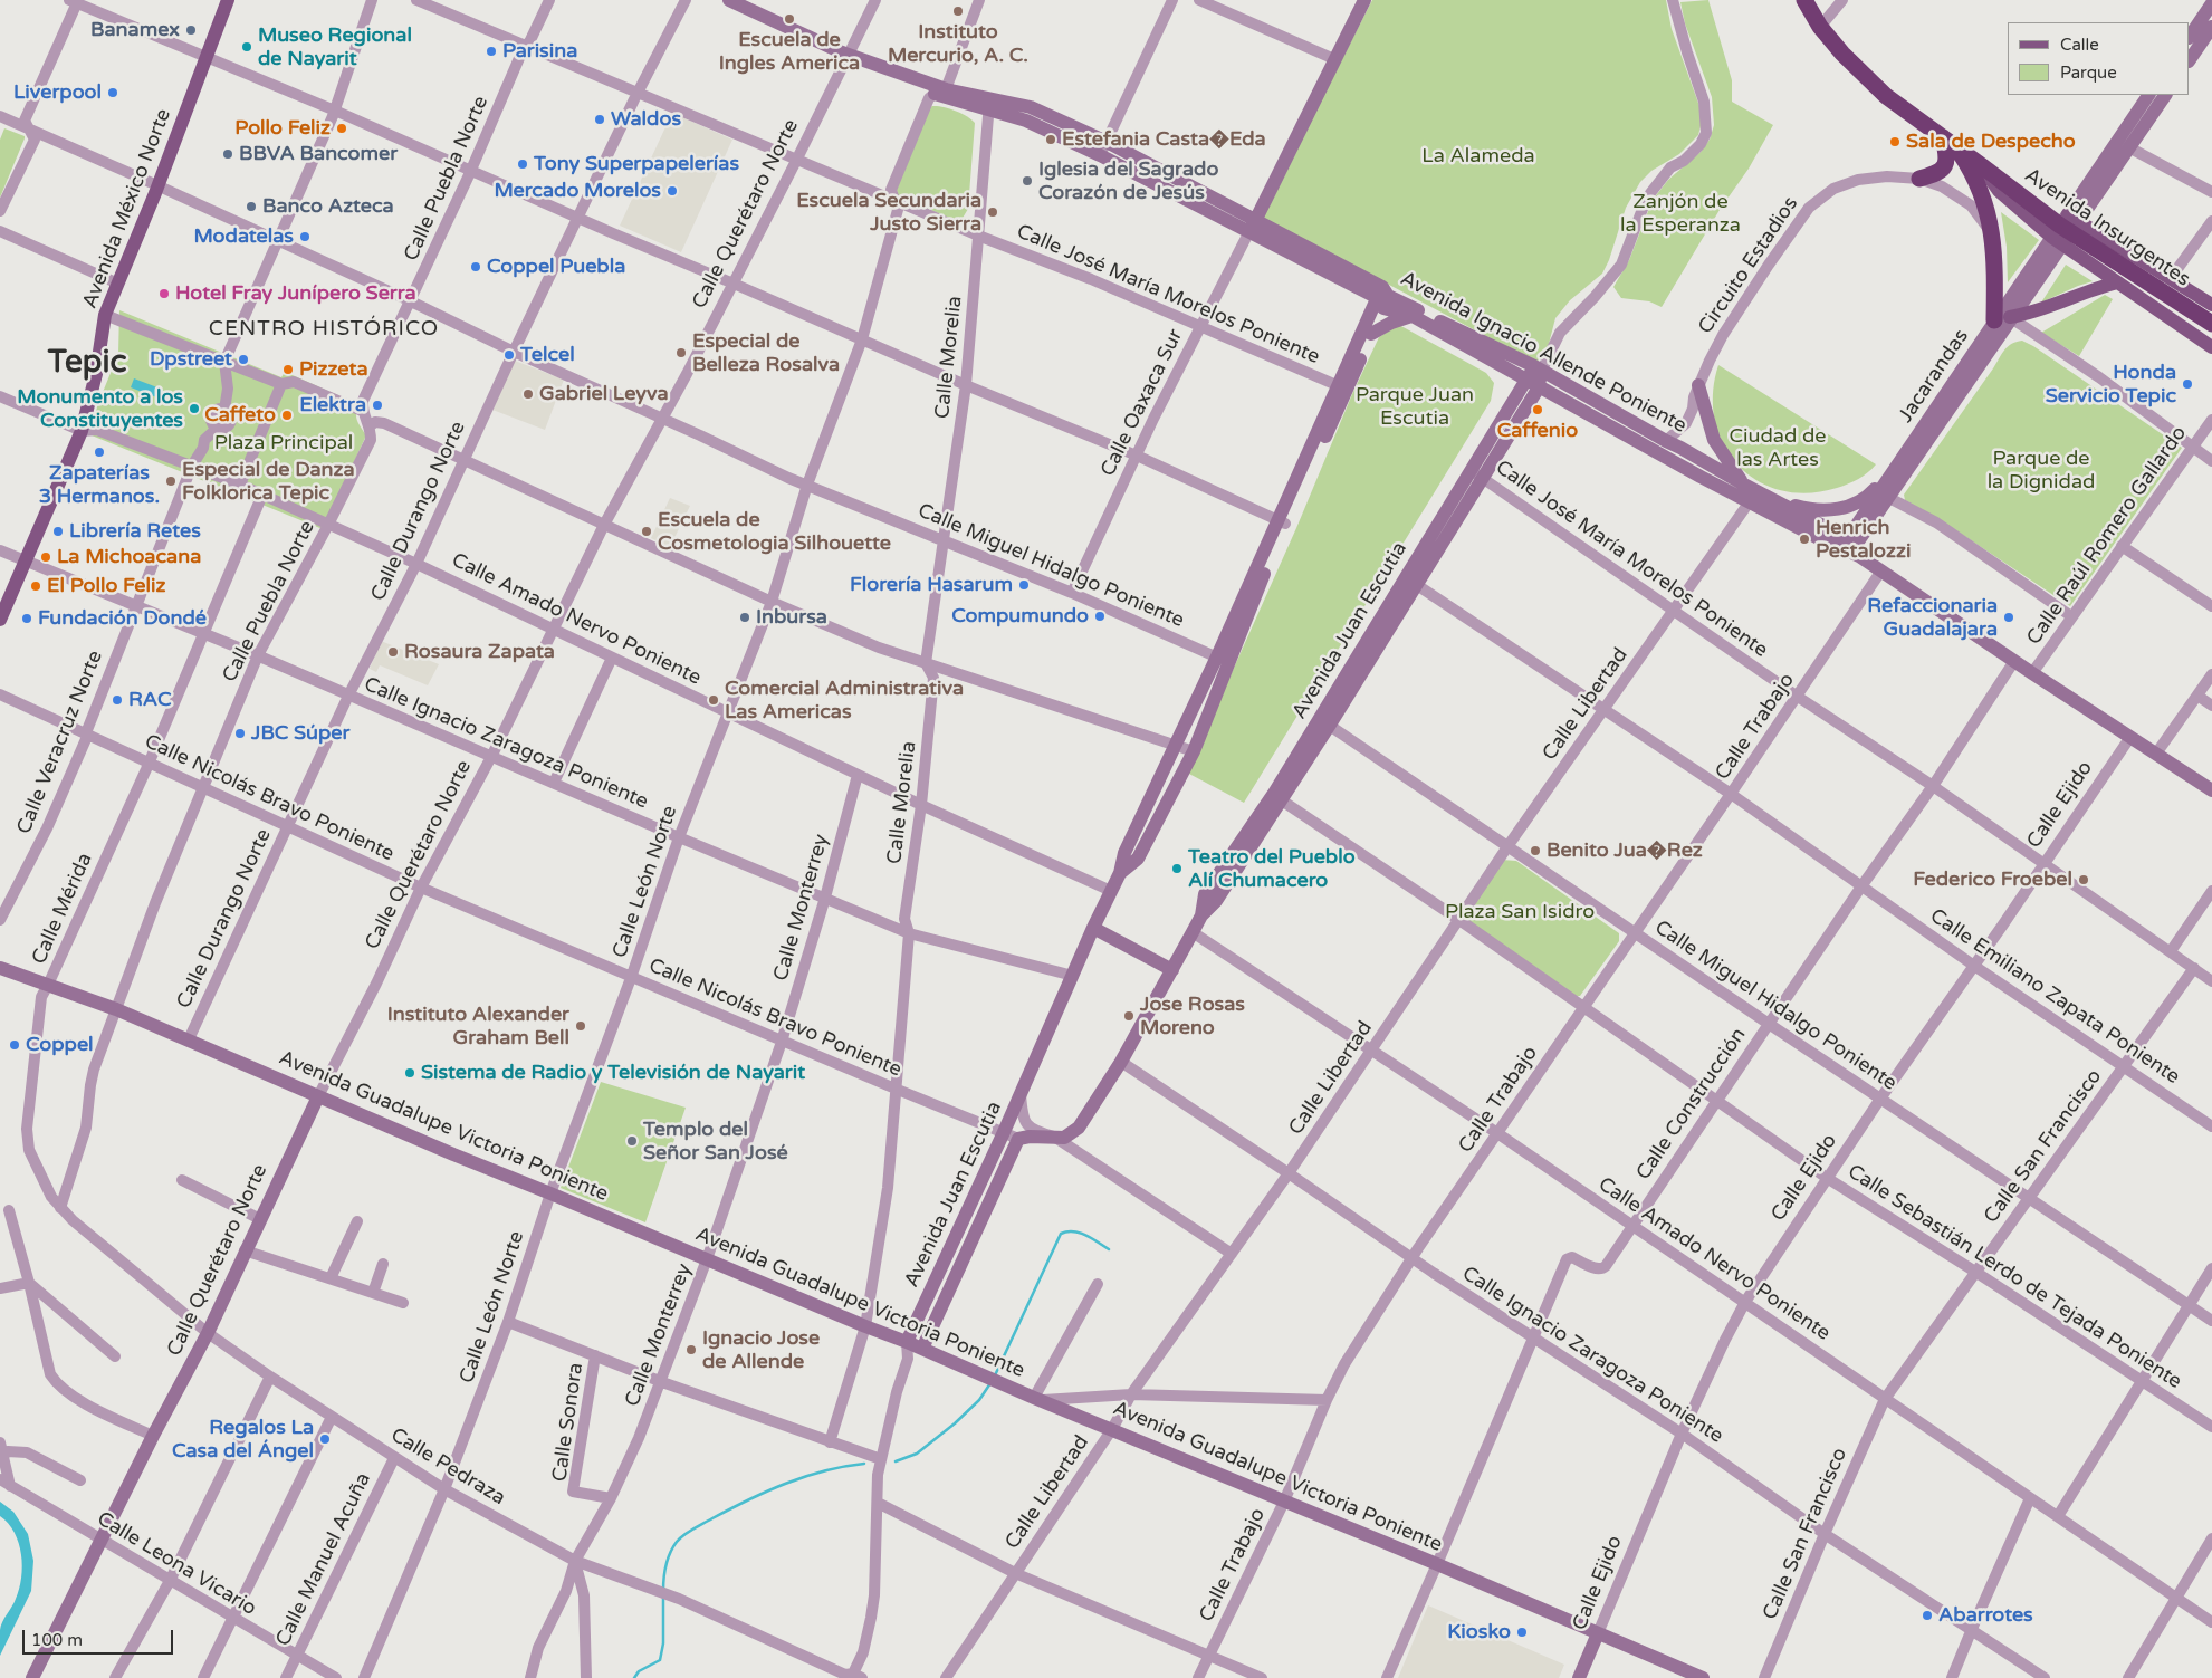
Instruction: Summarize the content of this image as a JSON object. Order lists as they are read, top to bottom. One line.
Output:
{"streets":{"highway":["Avenida Insurgentes"],"main road":["Avenida México Norte","Calle Querétaro Norte","Avenida Ignacio Allende Poniente","Jacarandas","Calle Oaxaca Sur","Avenida Juan Escutia","Calle Ejido","Avenida Guadalupe Victoria Poniente"],"street":["Calle Puebla Norte","Circuito Estadios","Calle José María Morelos Poniente","Calle Morelia","Calle Durango Norte","Calle Raúl Romero Gallardo","Calle Miguel Hidalgo Poniente","Calle Amado Nervo Poniente","Calle Libertad","Calle Trabajo","Calle Veracruz Norte","Calle Ignacio Zaragoza Poniente","Calle Nicolás Bravo Poniente","Calle León Norte","Calle Monterrey","Calle Mérida","Calle Emiliano Zapata Poniente","Calle Construcción","Calle San Francisco","Calle Sebastián Lerdo de Tejada Poniente","Calle Sonora","Calle Pedraza","Calle Manuel Acuña","Calle Leona Vicario"]},"crossings":[["Calle Puebla Norte","Calle José María Morelos Poniente"],["Calle Puebla Norte","Calle Miguel Hidalgo Poniente"],["Calle Puebla Norte","Calle Amado Nervo Poniente"],["Calle Puebla Norte","Calle Ignacio Zaragoza Poniente"],["Calle Puebla Norte","Calle Nicolás Bravo Poniente"],["Calle Puebla Norte","Calle Mérida"],["Calle Puebla Norte","Avenida Guadalupe Victoria Poniente"],["Calle Puebla Norte","Calle Pedraza"],["Avenida México Norte","Calle Miguel Hidalgo Poniente"],["Avenida México Norte","Calle Amado Nervo Poniente"],["Avenida México Norte","Calle Ignacio Zaragoza Poniente"],["Calle Querétaro Norte","Calle José María Morelos Poniente"],["Calle Querétaro Norte","Avenida Ignacio Allende Poniente"],["Calle Querétaro Norte","Calle Miguel Hidalgo Poniente"],["Calle Querétaro Norte","Calle Amado Nervo Poniente"],["Calle Querétaro Norte","Calle Ignacio Zaragoza Poniente"],["Calle Querétaro Norte","Calle Nicolás Bravo Poniente"],["Calle Querétaro Norte","Avenida Guadalupe Victoria Poniente"],["Calle Querétaro Norte","Calle Pedraza"],["Calle Querétaro Norte","Calle Leona Vicario"],["Avenida Insurgentes","Jacarandas"],["Circuito Estadios","Avenida Ignacio Allende Poniente"],["Calle José María Morelos Poniente","Calle Morelia"],["Calle José María Morelos Poniente","Calle Oaxaca Sur"],["Calle José María Morelos Poniente","Calle Durango Norte"],["Calle José María Morelos Poniente","Avenida Juan Escutia"],["Calle José María Morelos Poniente","Calle Libertad"],["Calle José María Morelos Poniente","Calle Trabajo"],["Calle José María Morelos Poniente","Calle Ejido"],["Calle José María Morelos Poniente","Calle León Norte"],["Calle José María Morelos Poniente","Calle Construcción"],["Calle José María Morelos Poniente","Calle San Francisco"],["Avenida Ignacio Allende Poniente","Calle Morelia"],["Avenida Ignacio Allende Poniente","Jacarandas"],["Avenida Ignacio Allende Poniente","Calle Oaxaca Sur"],["Avenida Ignacio Allende Poniente","Calle Raúl Romero Gallardo"],["Avenida Ignacio Allende Poniente","Avenida Juan Escutia"],["Avenida Ignacio Allende Poniente","Calle Libertad"],["Avenida Ignacio Allende Poniente","Calle Trabajo"],["Avenida Ignacio Allende Poniente","Calle Ejido"],["Avenida Ignacio Allende Poniente","Calle León Norte"],["Avenida Ignacio Allende Poniente","Calle Construcción"],["Calle Morelia","Calle Miguel Hidalgo Poniente"],["Calle Morelia","Calle Amado Nervo Poniente"],["Calle Morelia","Calle Ignacio Zaragoza Poniente"],["Calle Morelia","Calle Nicolás Bravo Poniente"],["Calle Morelia","Avenida Guadalupe Victoria Poniente"],["Calle Oaxaca Sur","Calle Miguel Hidalgo Poniente"],["Calle Durango Norte","Calle Miguel Hidalgo Poniente"],["Calle Durango Norte","Calle Amado Nervo Poniente"],["Calle Durango Norte","Calle Ignacio Zaragoza Poniente"],["Calle Durango Norte","Calle Nicolás Bravo Poniente"],["Calle Durango Norte","Avenida Guadalupe Victoria Poniente"],["Calle Miguel Hidalgo Poniente","Avenida Juan Escutia"],["Calle Miguel Hidalgo Poniente","Calle Libertad"],["Calle Miguel Hidalgo Poniente","Calle Trabajo"],["Calle Miguel Hidalgo Poniente","Calle Ejido"],["Calle Miguel Hidalgo Poniente","Calle León Norte"],["Calle Miguel Hidalgo Poniente","Calle Construcción"],["Calle Miguel Hidalgo Poniente","Calle San Francisco"],["Calle Amado Nervo Poniente","Avenida Juan Escutia"],["Calle Amado Nervo Poniente","Calle Libertad"],["Calle Amado Nervo Poniente","Calle Trabajo"],["Calle Amado Nervo Poniente","Calle Veracruz Norte"],["Calle Amado Nervo Poniente","Calle Ejido"],["Calle Amado Nervo Poniente","Calle León Norte"],["Calle Amado Nervo Poniente","Calle Monterrey"],["Calle Amado Nervo Poniente","Calle Mérida"],["Calle Amado Nervo Poniente","Calle Construcción"],["Calle Amado Nervo Poniente","Calle San Francisco"],["Avenida Juan Escutia","Calle Ignacio Zaragoza Poniente"],["Avenida Juan Escutia","Calle Nicolás Bravo Poniente"],["Avenida Juan Escutia","Calle Emiliano Zapata Poniente"],["Avenida Juan Escutia","Avenida Guadalupe Victoria Poniente"],["Avenida Juan Escutia","Calle Sebastián Lerdo de Tejada Poniente"],["Calle Libertad","Calle Ignacio Zaragoza Poniente"],["Calle Libertad","Calle Emiliano Zapata Poniente"],["Calle Libertad","Avenida Guadalupe Victoria Poniente"],["Calle Libertad","Calle Sebastián Lerdo de Tejada Poniente"],["Calle Trabajo","Calle Emiliano Zapata Poniente"],["Calle Trabajo","Avenida Guadalupe Victoria Poniente"],["Calle Trabajo","Calle Sebastián Lerdo de Tejada Poniente"],["Calle Veracruz Norte","Calle Ignacio Zaragoza Poniente"],["Calle Veracruz Norte","Calle Nicolás Bravo Poniente"],["Calle Ignacio Zaragoza Poniente","Calle Ejido"],["Calle Ignacio Zaragoza Poniente","Calle León Norte"],["Calle Ignacio Zaragoza Poniente","Calle Monterrey"],["Calle Ignacio Zaragoza Poniente","Calle Mérida"],["Calle Ignacio Zaragoza Poniente","Calle Construcción"],["Calle Ignacio Zaragoza Poniente","Calle San Francisco"],["Calle Nicolás Bravo Poniente","Calle León Norte"],["Calle Nicolás Bravo Poniente","Calle Monterrey"],["Calle Nicolás Bravo Poniente","Calle Mérida"],["Calle Ejido","Calle Emiliano Zapata Poniente"],["Calle Ejido","Avenida Guadalupe Victoria Poniente"],["Calle Ejido","Calle Sebastián Lerdo de Tejada Poniente"],["Calle León Norte","Avenida Guadalupe Victoria Poniente"],["Calle León Norte","Calle Pedraza"],["Calle Monterrey","Avenida Guadalupe Victoria Poniente"],["Calle Monterrey","Calle Sonora"],["Calle Monterrey","Calle Pedraza"],["Calle Mérida","Avenida Guadalupe Victoria Poniente"],["Calle Mérida","Calle Pedraza"],["Calle Emiliano Zapata Poniente","Calle Construcción"],["Calle Emiliano Zapata Poniente","Calle San Francisco"],["Calle Construcción","Avenida Guadalupe Victoria Poniente"],["Calle Construcción","Calle Sebastián Lerdo de Tejada Poniente"],["Calle San Francisco","Calle Sebastián Lerdo de Tejada Poniente"],["Calle Pedraza","Calle Manuel Acuña"],["Calle Manuel Acuña","Calle Leona Vicario"]],"districts":["CENTRO HISTÓRICO","Tepic"],"parks":["La Alameda","Zanjón de la Esperanza","Parque Juan Escutia","Ciudad de las Artes","Plaza Principal","Parque de la Dignidad","Plaza San Isidro"],"places":["Instituto Mercurio, A. C.","Escuela de Ingles America","Banamex","Museo Regional de Nayarit","Parisina","Liverpool","Waldos","Pollo Feliz","Estefania Casta�Eda","Sala de Despecho","BBVA Bancomer","Tony Superpapelerías","Iglesia del Sagrado Corazón de Jesús","Mercado Morelos","Banco Azteca","Escuela Secundaria Justo Sierra","Modatelas","Coppel Puebla","Hotel Fray Junípero Serra","Especial de Belleza Rosalva","Telcel","Dpstreet","Pizzeta","Honda Servicio Tepic","Gabriel Leyva","Elektra","Monumento a los Constituyentes","Caffenio","Caffeto","Zapaterías 3 Hermanos.","Especial de Danza Folklorica Tepic","Librería Retes","Escuela de Cosmetologia Silhouette","Henrich Pestalozzi","La Michoacana","Florería Hasarum","El Pollo Feliz","Compumundo","Inbursa","Refaccionaria Guadalajara","Fundación Dondé","Rosaura Zapata","RAC","Comercial Administrativa Las Americas","JBC Súper","Benito Jua�Rez","Teatro del Pueblo Alí Chumacero","Federico Froebel","Jose Rosas Moreno","Instituto Alexander Graham Bell","Coppel","Sistema de Radio y Televisión de Nayarit","Templo del Señor San José","Ignacio Jose de Allende","Regalos La Casa del Ángel","Abarrotes","Kiosko"],"legend":["Calle","Parque"],"scale_bar":"100 m"}
